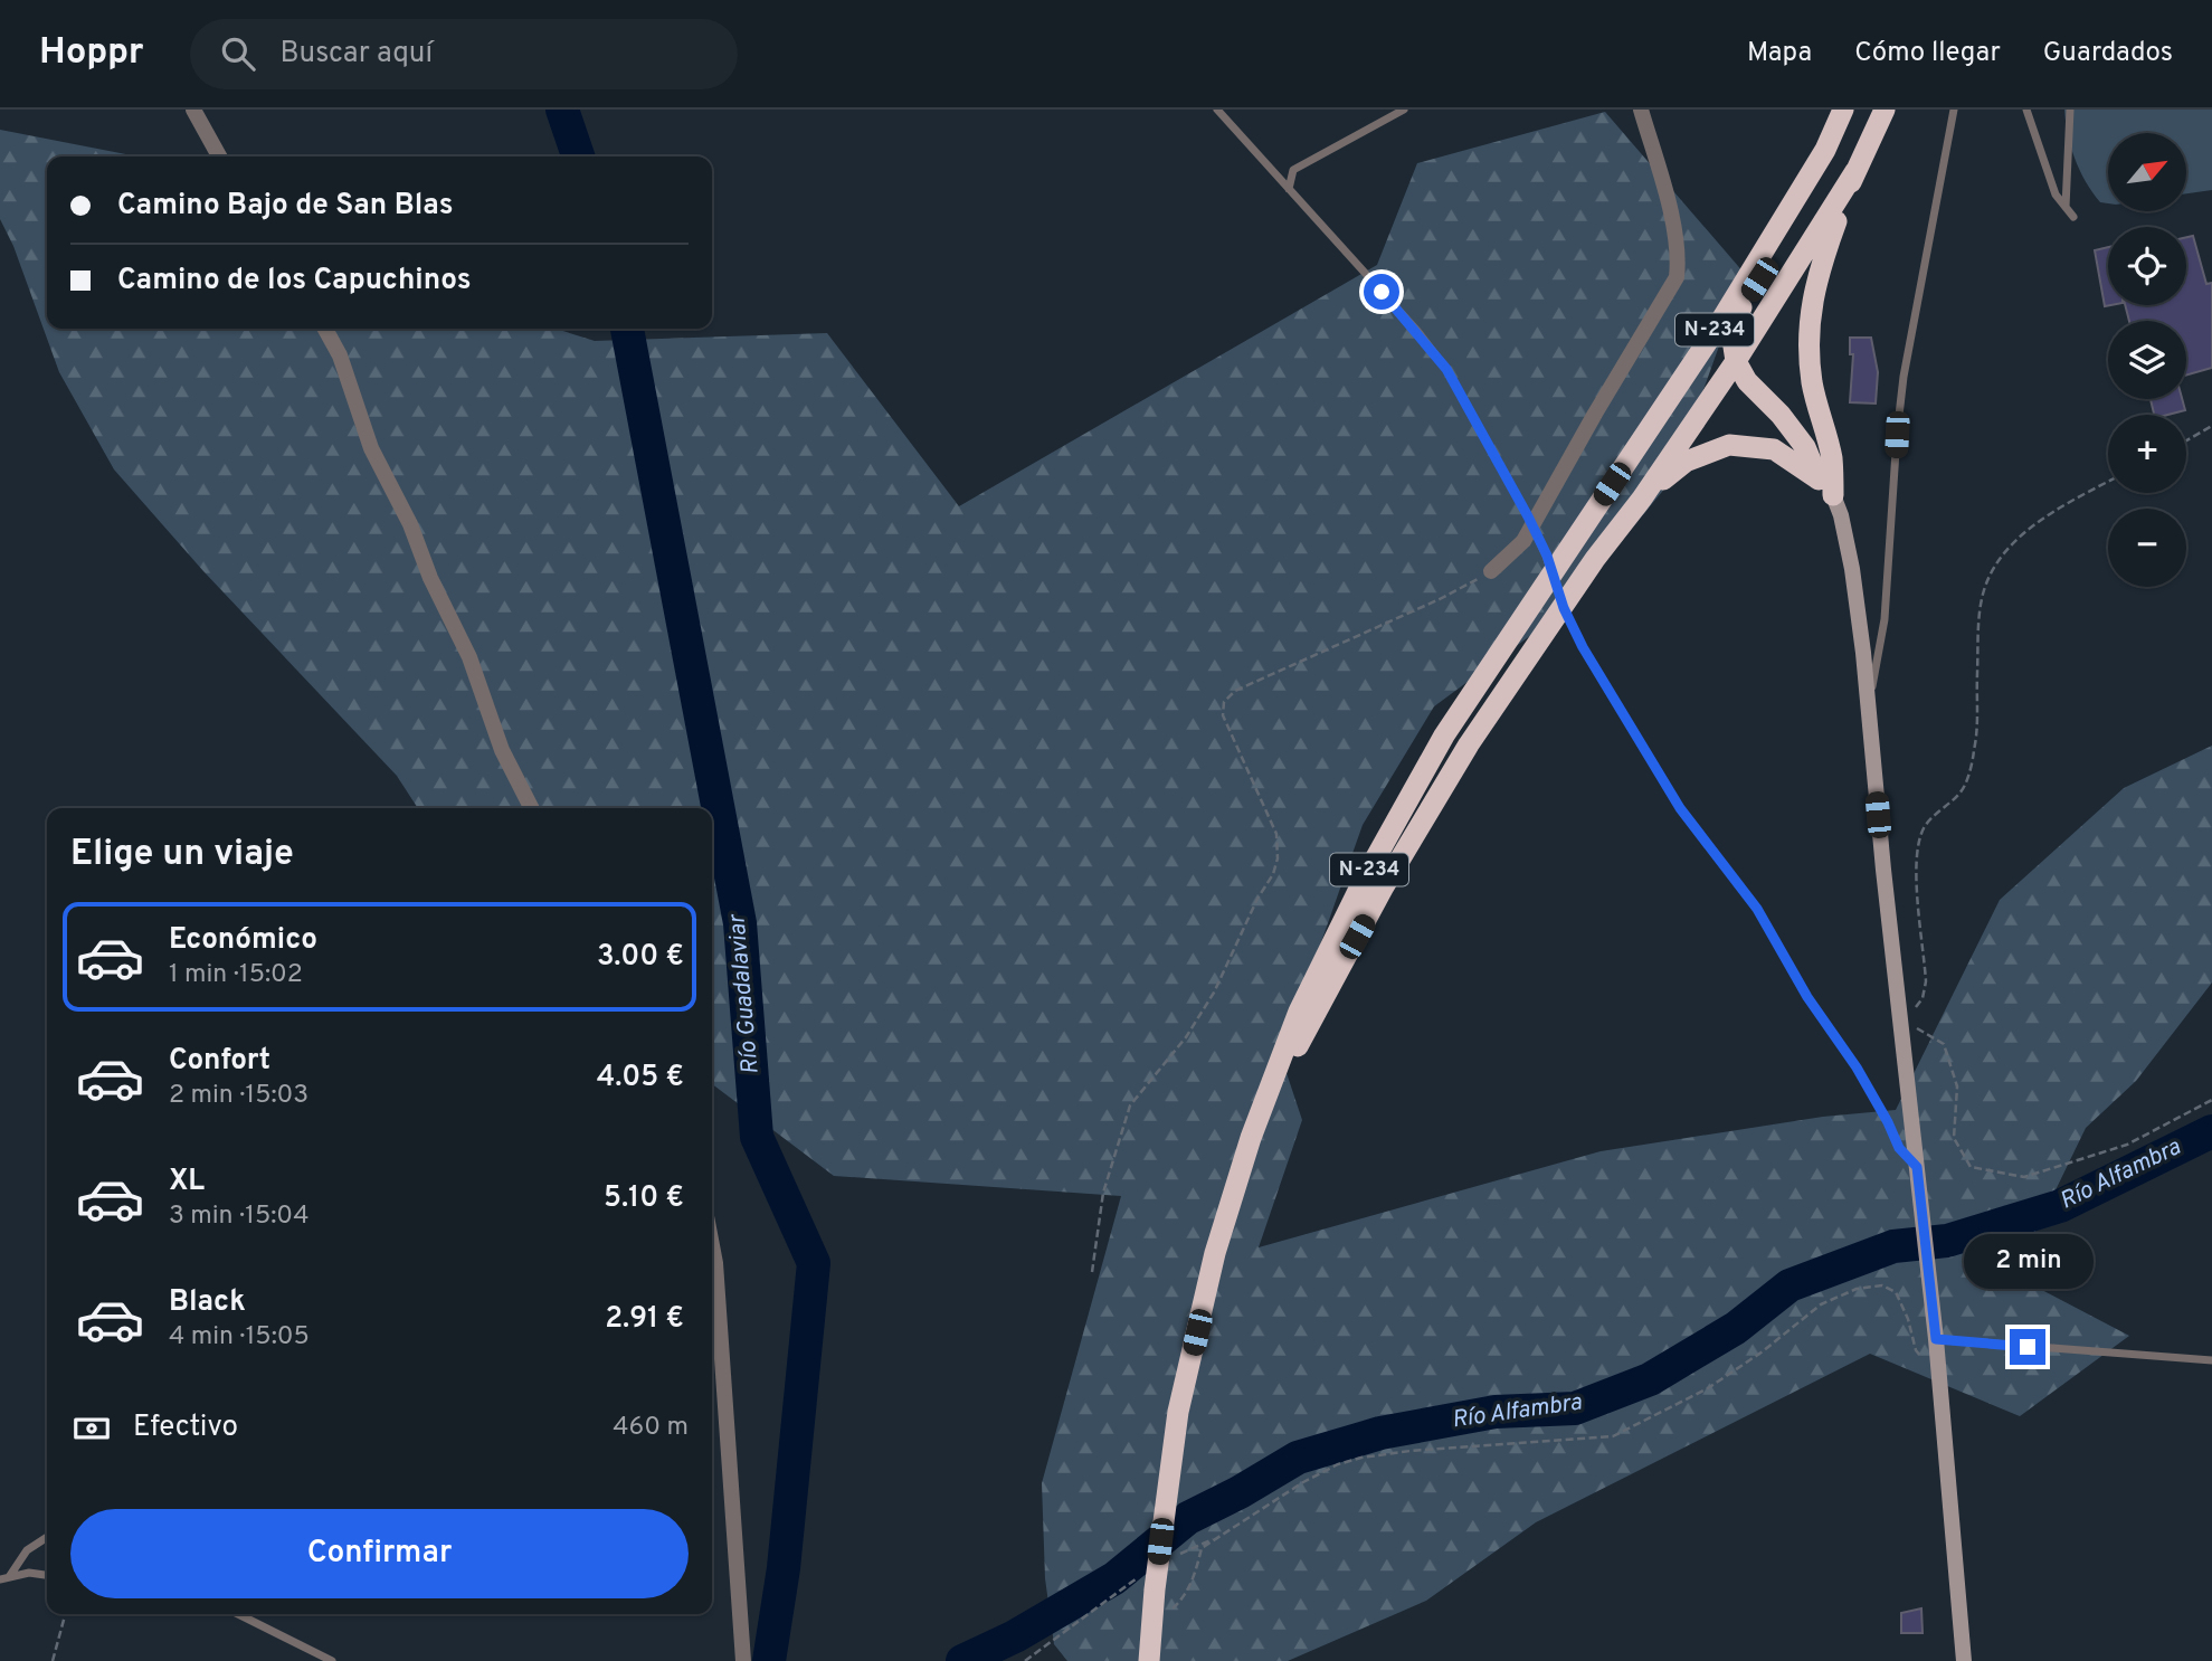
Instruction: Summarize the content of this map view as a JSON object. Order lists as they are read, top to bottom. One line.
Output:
{"streets":{"highway":["N-234"]},"water":["Río Guadalaviar","Río Alfambra"],"north":"top right","page":{"header":"Hoppr","search":"Buscar aquí","nav":["Mapa","Cómo llegar","Guardados"],"map_buttons":["+","−"],"banner":["Camino Bajo de San Blas","Camino de los Capuchinos"],"heading":"Elige un viaje","list":[{"name":"Económico","note":"1 min · 15:02","value":"3.00 €"},{"name":"Confort","note":"2 min · 15:03","value":"4.05 €"},{"name":"XL","note":"3 min · 15:04","value":"5.10 €"},{"name":"Black","note":"4 min · 15:05","value":"2.91 €"}],"bubble":"2 min","pay":["Efectivo","460 m"],"buttons":"Confirmar"}}
